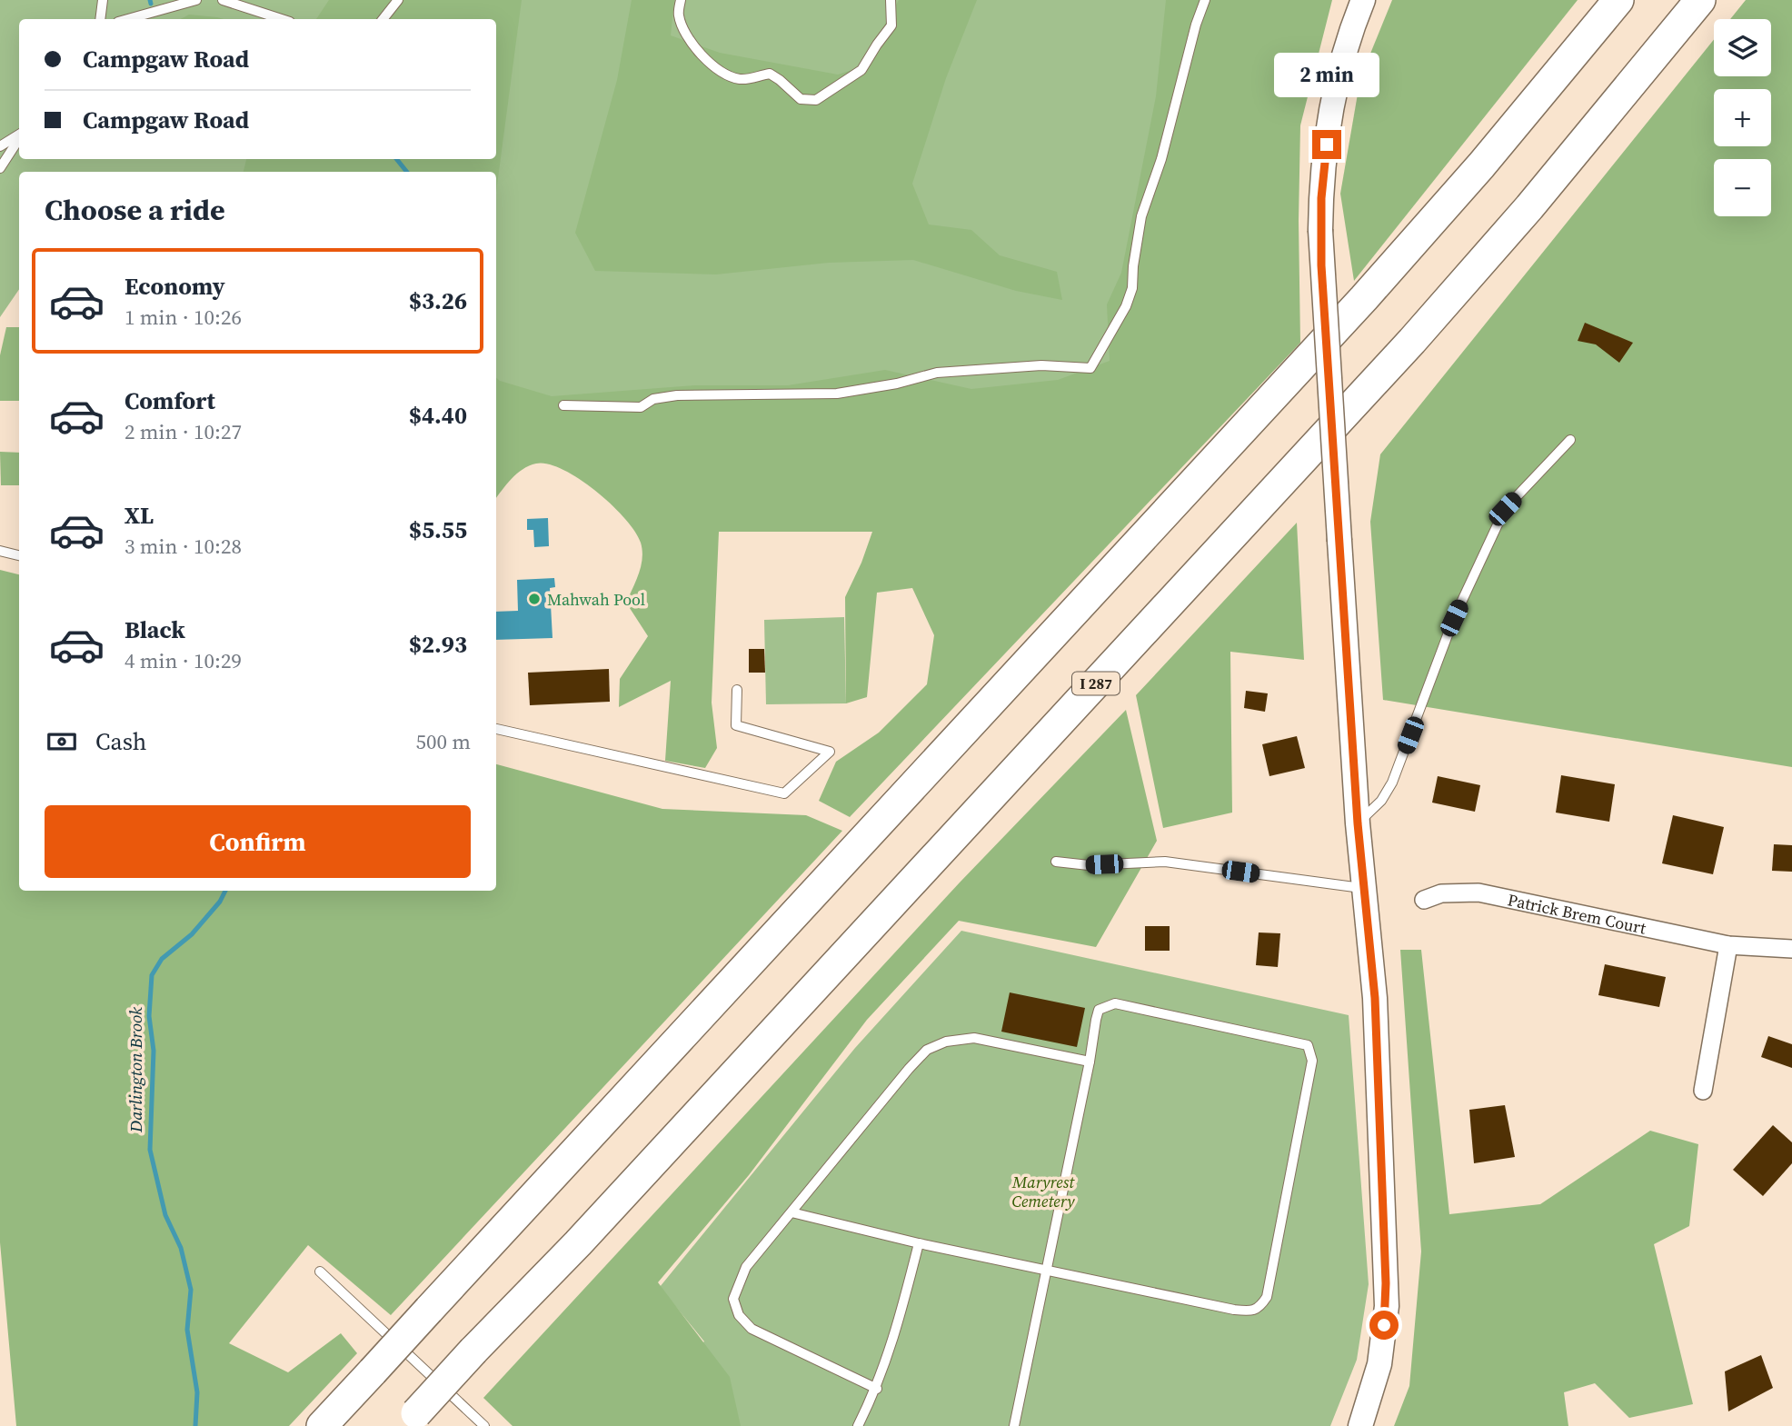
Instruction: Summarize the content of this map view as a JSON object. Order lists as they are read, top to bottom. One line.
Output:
{"streets":{"highway":["I 287"],"street":["Patrick Brem Court"]},"water":["Darlington Brook"],"parks":["Maryrest Cemetery"],"places":["Mahwah Pool"],"page":{"map_buttons":["+","−"],"banner":["Campgaw Road","Campgaw Road"],"bubble":"2 min","heading":"Choose a ride","list":[{"name":"Economy","note":"1 min · 10:26","value":"$3.26"},{"name":"Comfort","note":"2 min · 10:27","value":"$4.40"},{"name":"XL","note":"3 min · 10:28","value":"$5.55"},{"name":"Black","note":"4 min · 10:29","value":"$2.93"}],"pay":["Cash","500 m"],"buttons":"Confirm"}}
